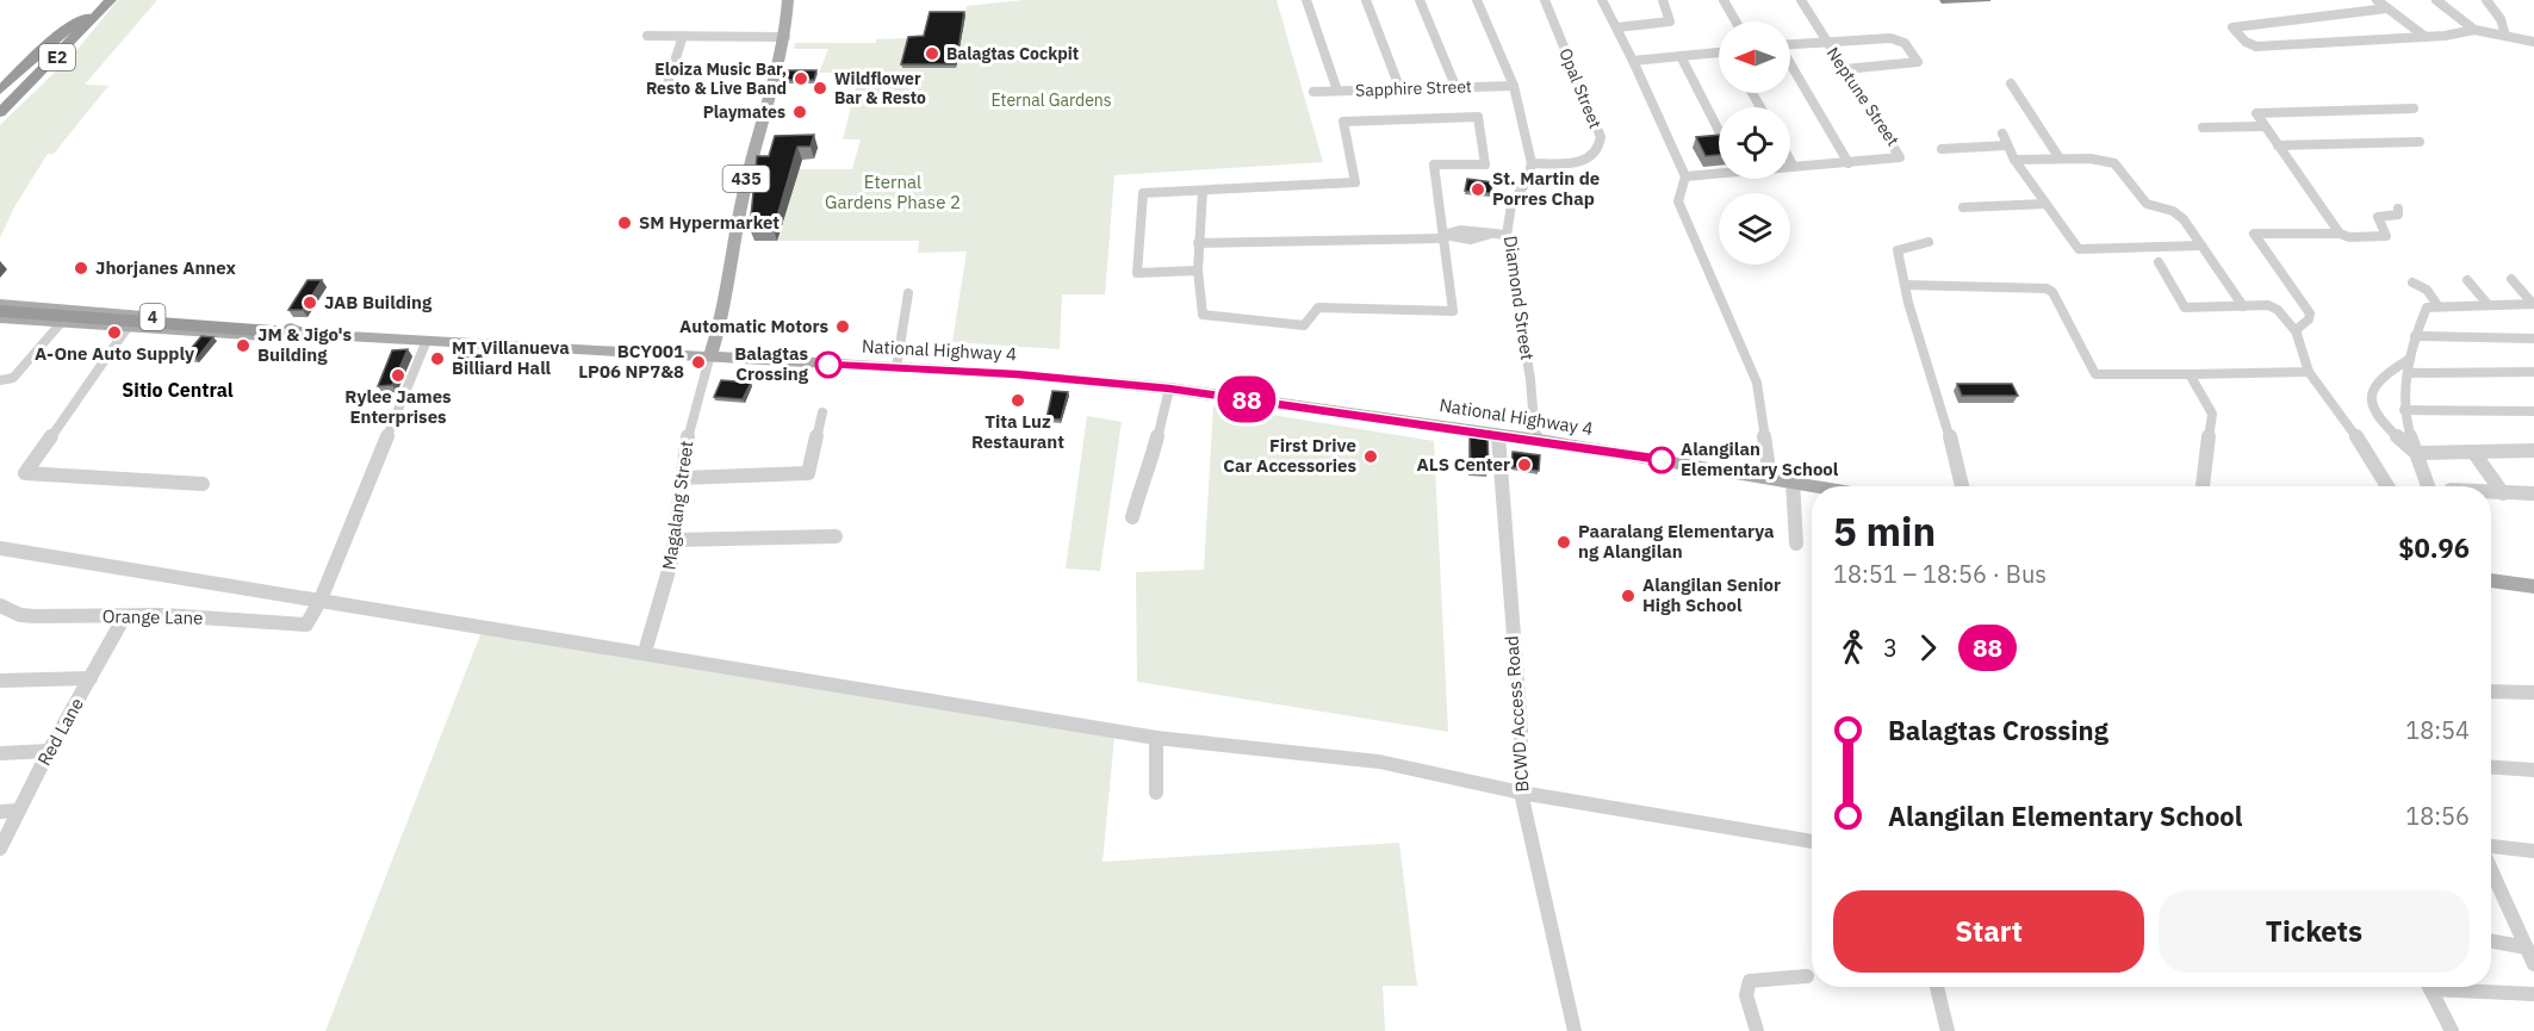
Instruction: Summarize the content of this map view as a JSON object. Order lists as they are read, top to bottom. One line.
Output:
{"streets":{"highway":["E2"],"main road":["435","4","National Highway 4"],"street":["Sapphire Street","Opal Street","Neptune Street","Diamond Street","Magalang Street","Orange Lane","BCWD Access Road","Red Lane"]},"crossings":[["Opal Street","Diamond Street"],["435","National Highway 4"],["435","Magalang Street"],["Diamond Street","National Highway 4"],["National Highway 4","Magalang Street"],["National Highway 4","BCWD Access Road"],["Orange Lane","Red Lane"]],"districts":["Sitio Central"],"parks":["Eternal Gardens","Eternal Gardens Phase 2"],"places":["Balagtas Cockpit","Eloiza Music Bar, Resto & Live Band","Wildflower Bar & Resto","Playmates","St. Martin de Porres Chap","SM Hypermarket","Jhorjanes Annex","JAB Building","Automatic Motors","A-One Auto Supply","JM & Jigo's Building","MT Villanueva Billiard Hall","BCY001 LP06 NP7&8","Balagtas Crossing","Rylee James Enterprises","Tita Luz Restaurant","First Drive Car Accessories","Alangilan Elementary School","ALS Center","Paaralang Elementarya ng Alangilan","Alangilan Senior High School"],"lines":["bus line 88"],"north":"left","page":{"on_map":"88","heading":["5 min","18:51 – 18:56 · Bus","$0.96"],"legs":["3","88"],"list":[{"name":"Balagtas Crossing","value":"18:54"},{"name":"Alangilan Elementary School","value":"18:56"}],"buttons":["Start","Tickets"]}}
